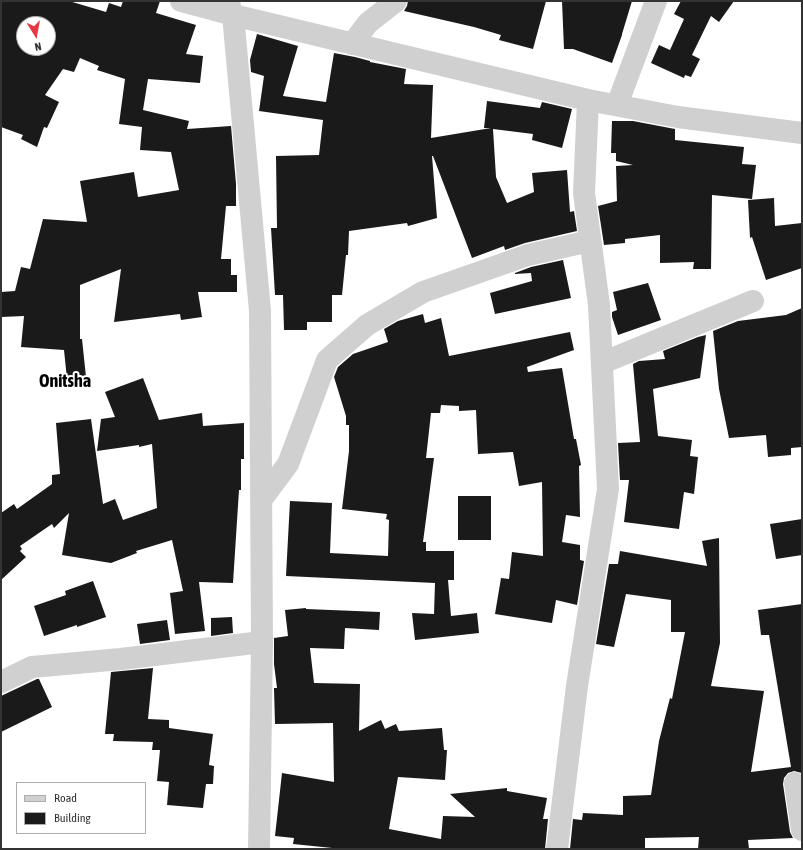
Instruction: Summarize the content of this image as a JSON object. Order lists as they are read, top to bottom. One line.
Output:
{"districts":["Onitsha"],"legend":["Road","Building"],"north":"bottom"}
